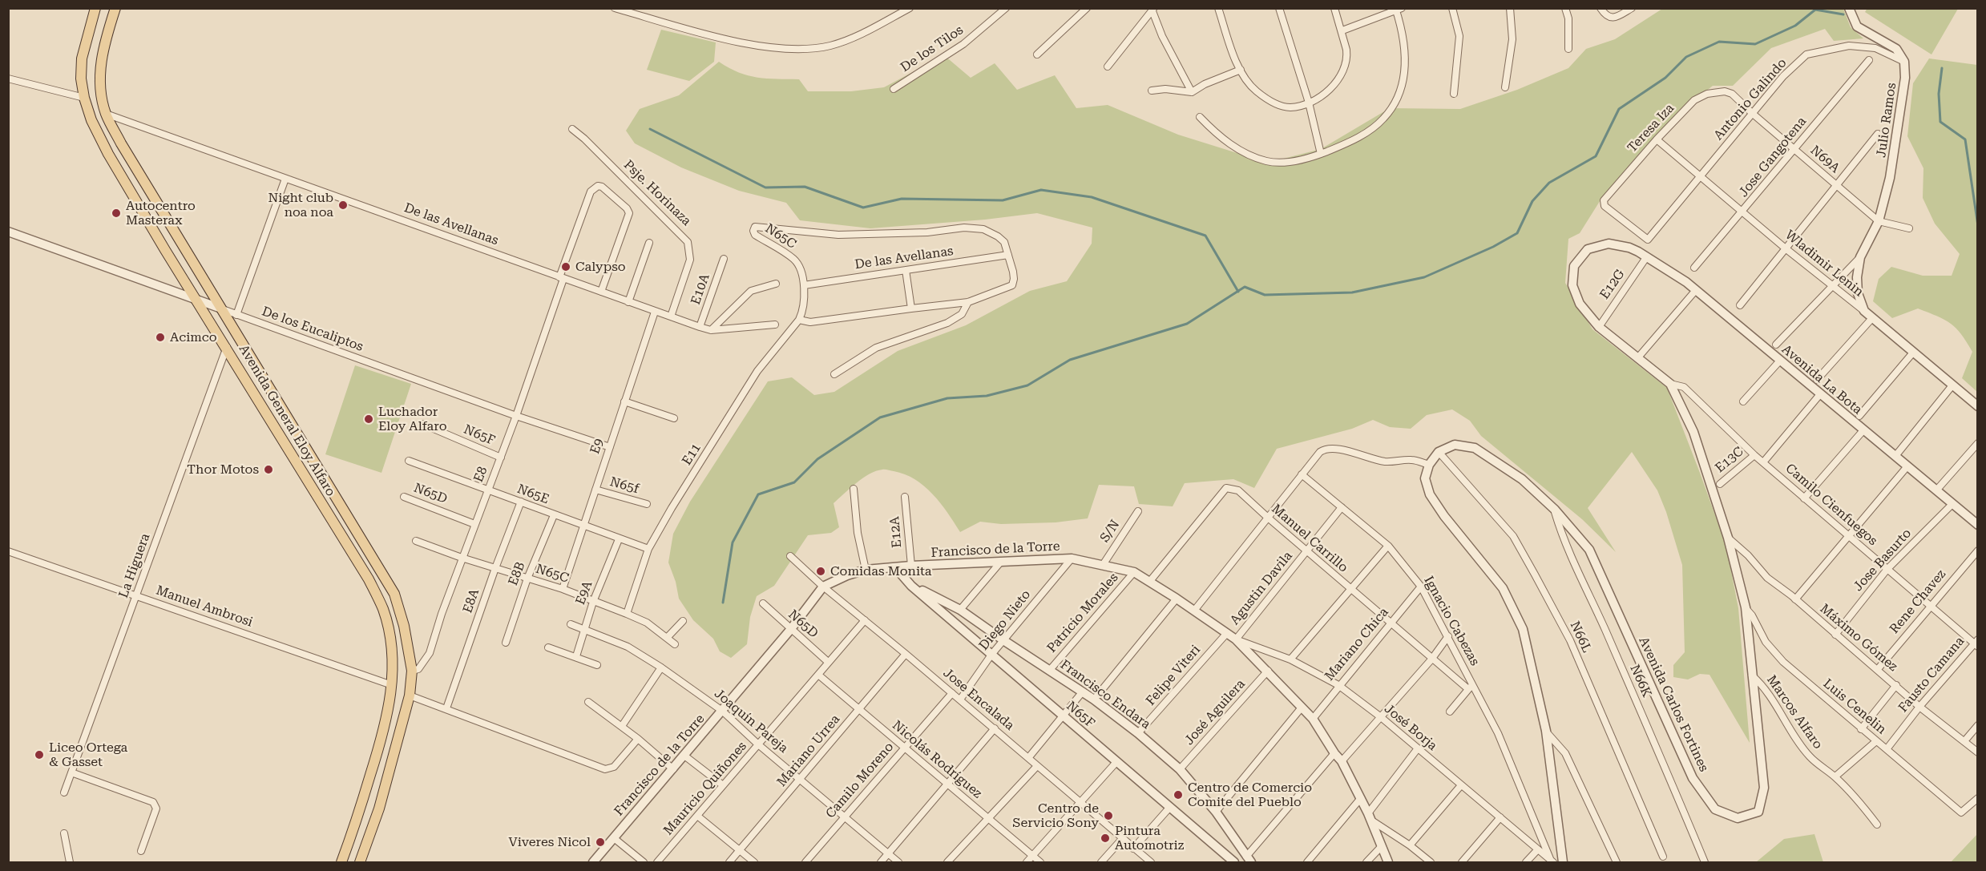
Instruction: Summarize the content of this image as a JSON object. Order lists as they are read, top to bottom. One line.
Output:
{"streets":{"main road":["Avenida General Eloy Alfaro"],"street":["De los Tilos","Antonio Galindo","Julio Ramos","Teresa Iza","Jose Gangotena","N69A","Psje. Horinaza","De las Avellanas","N65C","Wladimir Lenin","E12G","E10A","De los Eucaliptos","Avenida La Bota","N65F","E9","E11","E13C","E8","N65f","N65D","N65E","Camilo Cienfuegos","S/N","E12A","Manuel Carrillo","Francisco de la Torre","Jose Basurto","La Higuera","E8B","Agustin Davila","E9A","E8A","Rene Chavez","Manuel Ambrosi","Patricio Morales","Diego Nieto","Ignacio Cabezas","N66L","Máximo Gómez","Mariano Chica","Fausto Camana","Felipe Viteri","N66K","Francisco Endara","Jose Encalada","Avenida Carlos Fortines","Luis Cenelin","José Aguilera","Marcos Alfaro","Joaquín Pareja","José Borja","Mariano Urrea","Nicolás Rodríguez","Camilo Moreno","Mauricio Quiñones"]},"crossings":[["Antonio Galindo","Julio Ramos"],["Antonio Galindo","Teresa Iza"],["Antonio Galindo","N69A"],["Antonio Galindo","Wladimir Lenin"],["Julio Ramos","N69A"],["Julio Ramos","Wladimir Lenin"],["Teresa Iza","N69A"],["Teresa Iza","Wladimir Lenin"],["Jose Gangotena","N69A"],["Jose Gangotena","Wladimir Lenin"],["Psje. Horinaza","De las Avellanas"],["De las Avellanas","N65C"],["De las Avellanas","E10A"],["De las Avellanas","Avenida General Eloy Alfaro"],["De las Avellanas","E9"],["De las Avellanas","E8"],["N65C","E9"],["N65C","E11"],["N65C","E8"],["N65C","E8B"],["N65C","E9A"],["N65C","E8A"],["E12G","Avenida La Bota"],["E12G","Avenida Carlos Fortines"],["De los Eucaliptos","Avenida General Eloy Alfaro"],["De los Eucaliptos","E9"],["De los Eucaliptos","E8"],["Avenida La Bota","Jose Basurto"],["Avenida La Bota","Avenida Carlos Fortines"],["Avenida General Eloy Alfaro","E8"],["Avenida General Eloy Alfaro","La Higuera"],["Avenida General Eloy Alfaro","Manuel Ambrosi"],["N65F","E8"],["N65F","Diego Nieto"],["N65F","Francisco Endara"],["E9","N65f"],["E9","N65E"],["E11","N65E"],["E13C","Camilo Cienfuegos"],["E8","N65D"],["E8","N65E"],["N65D","Francisco de la Torre"],["N65D","Mauricio Quiñones"],["N65E","E8B"],["N65E","E9A"],["N65E","E8A"],["Camilo Cienfuegos","Jose Basurto"],["Camilo Cienfuegos","Rene Chavez"],["Camilo Cienfuegos","Fausto Camana"],["Camilo Cienfuegos","Avenida Carlos Fortines"],["S/N","Francisco de la Torre"],["E12A","Francisco de la Torre"],["Manuel Carrillo","Francisco de la Torre"],["Manuel Carrillo","Agustin Davila"],["Manuel Carrillo","Ignacio Cabezas"],["Manuel Carrillo","Mariano Chica"],["Manuel Carrillo","José Borja"],["Francisco de la Torre","Agustin Davila"],["Francisco de la Torre","Patricio Morales"],["Francisco de la Torre","Diego Nieto"],["Francisco de la Torre","Mariano Chica"],["Francisco de la Torre","Felipe Viteri"],["Francisco de la Torre","Jose Encalada"],["Francisco de la Torre","José Aguilera"],["Francisco de la Torre","Joaquín Pareja"],["Francisco de la Torre","José Borja"],["Jose Basurto","Máximo Gómez"],["La Higuera","Manuel Ambrosi"],["Agustin Davila","Ignacio Cabezas"],["Agustin Davila","José Borja"],["E9A","Joaquín Pareja"],["Rene Chavez","Máximo Gómez"],["Patricio Morales","Francisco Endara"],["Diego Nieto","Francisco Endara"],["Diego Nieto","Jose Encalada"],["Ignacio Cabezas","Mariano Chica"],["N66L","Avenida Carlos Fortines"],["Máximo Gómez","Fausto Camana"],["Máximo Gómez","Avenida Carlos Fortines"],["Mariano Chica","José Borja"],["Fausto Camana","Luis Cenelin"],["Felipe Viteri","Francisco Endara"],["N66K","Avenida Carlos Fortines"],["Francisco Endara","José Aguilera"],["Jose Encalada","Mariano Urrea"],["Jose Encalada","Camilo Moreno"],["Jose Encalada","Mauricio Quiñones"],["Avenida Carlos Fortines","Luis Cenelin"],["Avenida Carlos Fortines","Marcos Alfaro"],["Joaquín Pareja","Mariano Urrea"],["Joaquín Pareja","Camilo Moreno"],["Joaquín Pareja","Mauricio Quiñones"],["Mariano Urrea","Nicolás Rodríguez"],["Nicolás Rodríguez","Camilo Moreno"],["Nicolás Rodríguez","Mauricio Quiñones"]],"places":["Night club noa noa","Autocentro Masterax","Calypso","Acimco","Luchador Eloy Alfaro","Thor Motos","Comidas Monita","Liceo Ortega & Gasset","Centro de Comercio Comite del Pueblo","Centro de Servicio Sony","Pintura Automotriz","Viveres Nicol"]}
